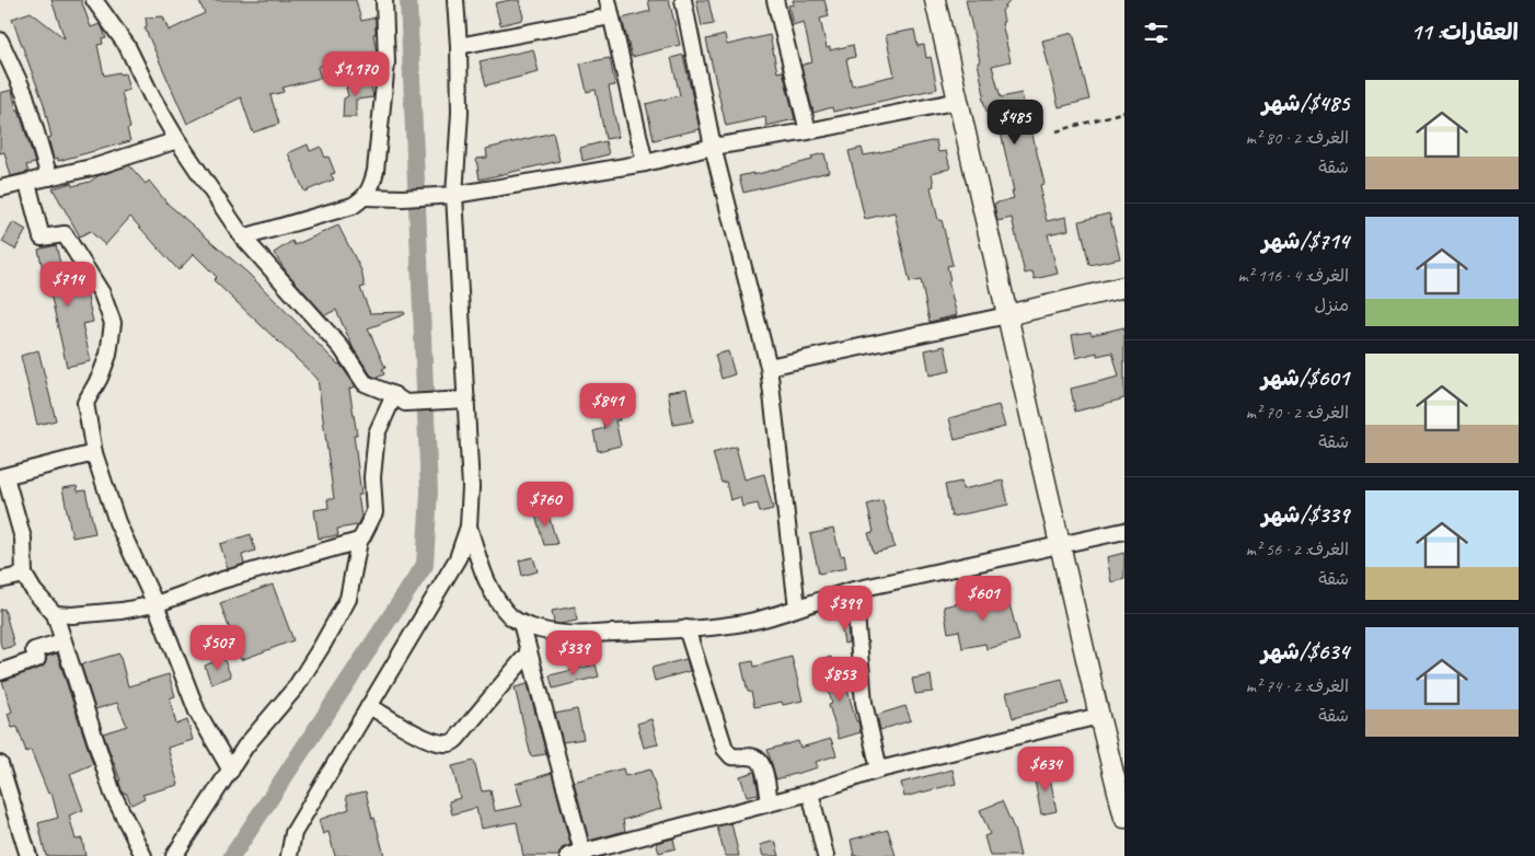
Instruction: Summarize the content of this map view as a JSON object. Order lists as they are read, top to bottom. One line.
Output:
{"page":{"heading":"العقارات: 11","price":["$1,170","$485","$714","$841","$760","$601","$399","$507","$339","$853","$634"],"list":[{"name":"$485/شهر","note":"الغرف: 2 · 80 m² · شقة"},{"name":"$714/شهر","note":"الغرف: 4 · 116 m² · منزل"},{"name":"$601/شهر","note":"الغرف: 2 · 70 m² · شقة"},{"name":"$339/شهر","note":"الغرف: 2 · 56 m² · شقة"},{"name":"$634/شهر","note":"الغرف: 2 · 74 m² · شقة"}]}}
